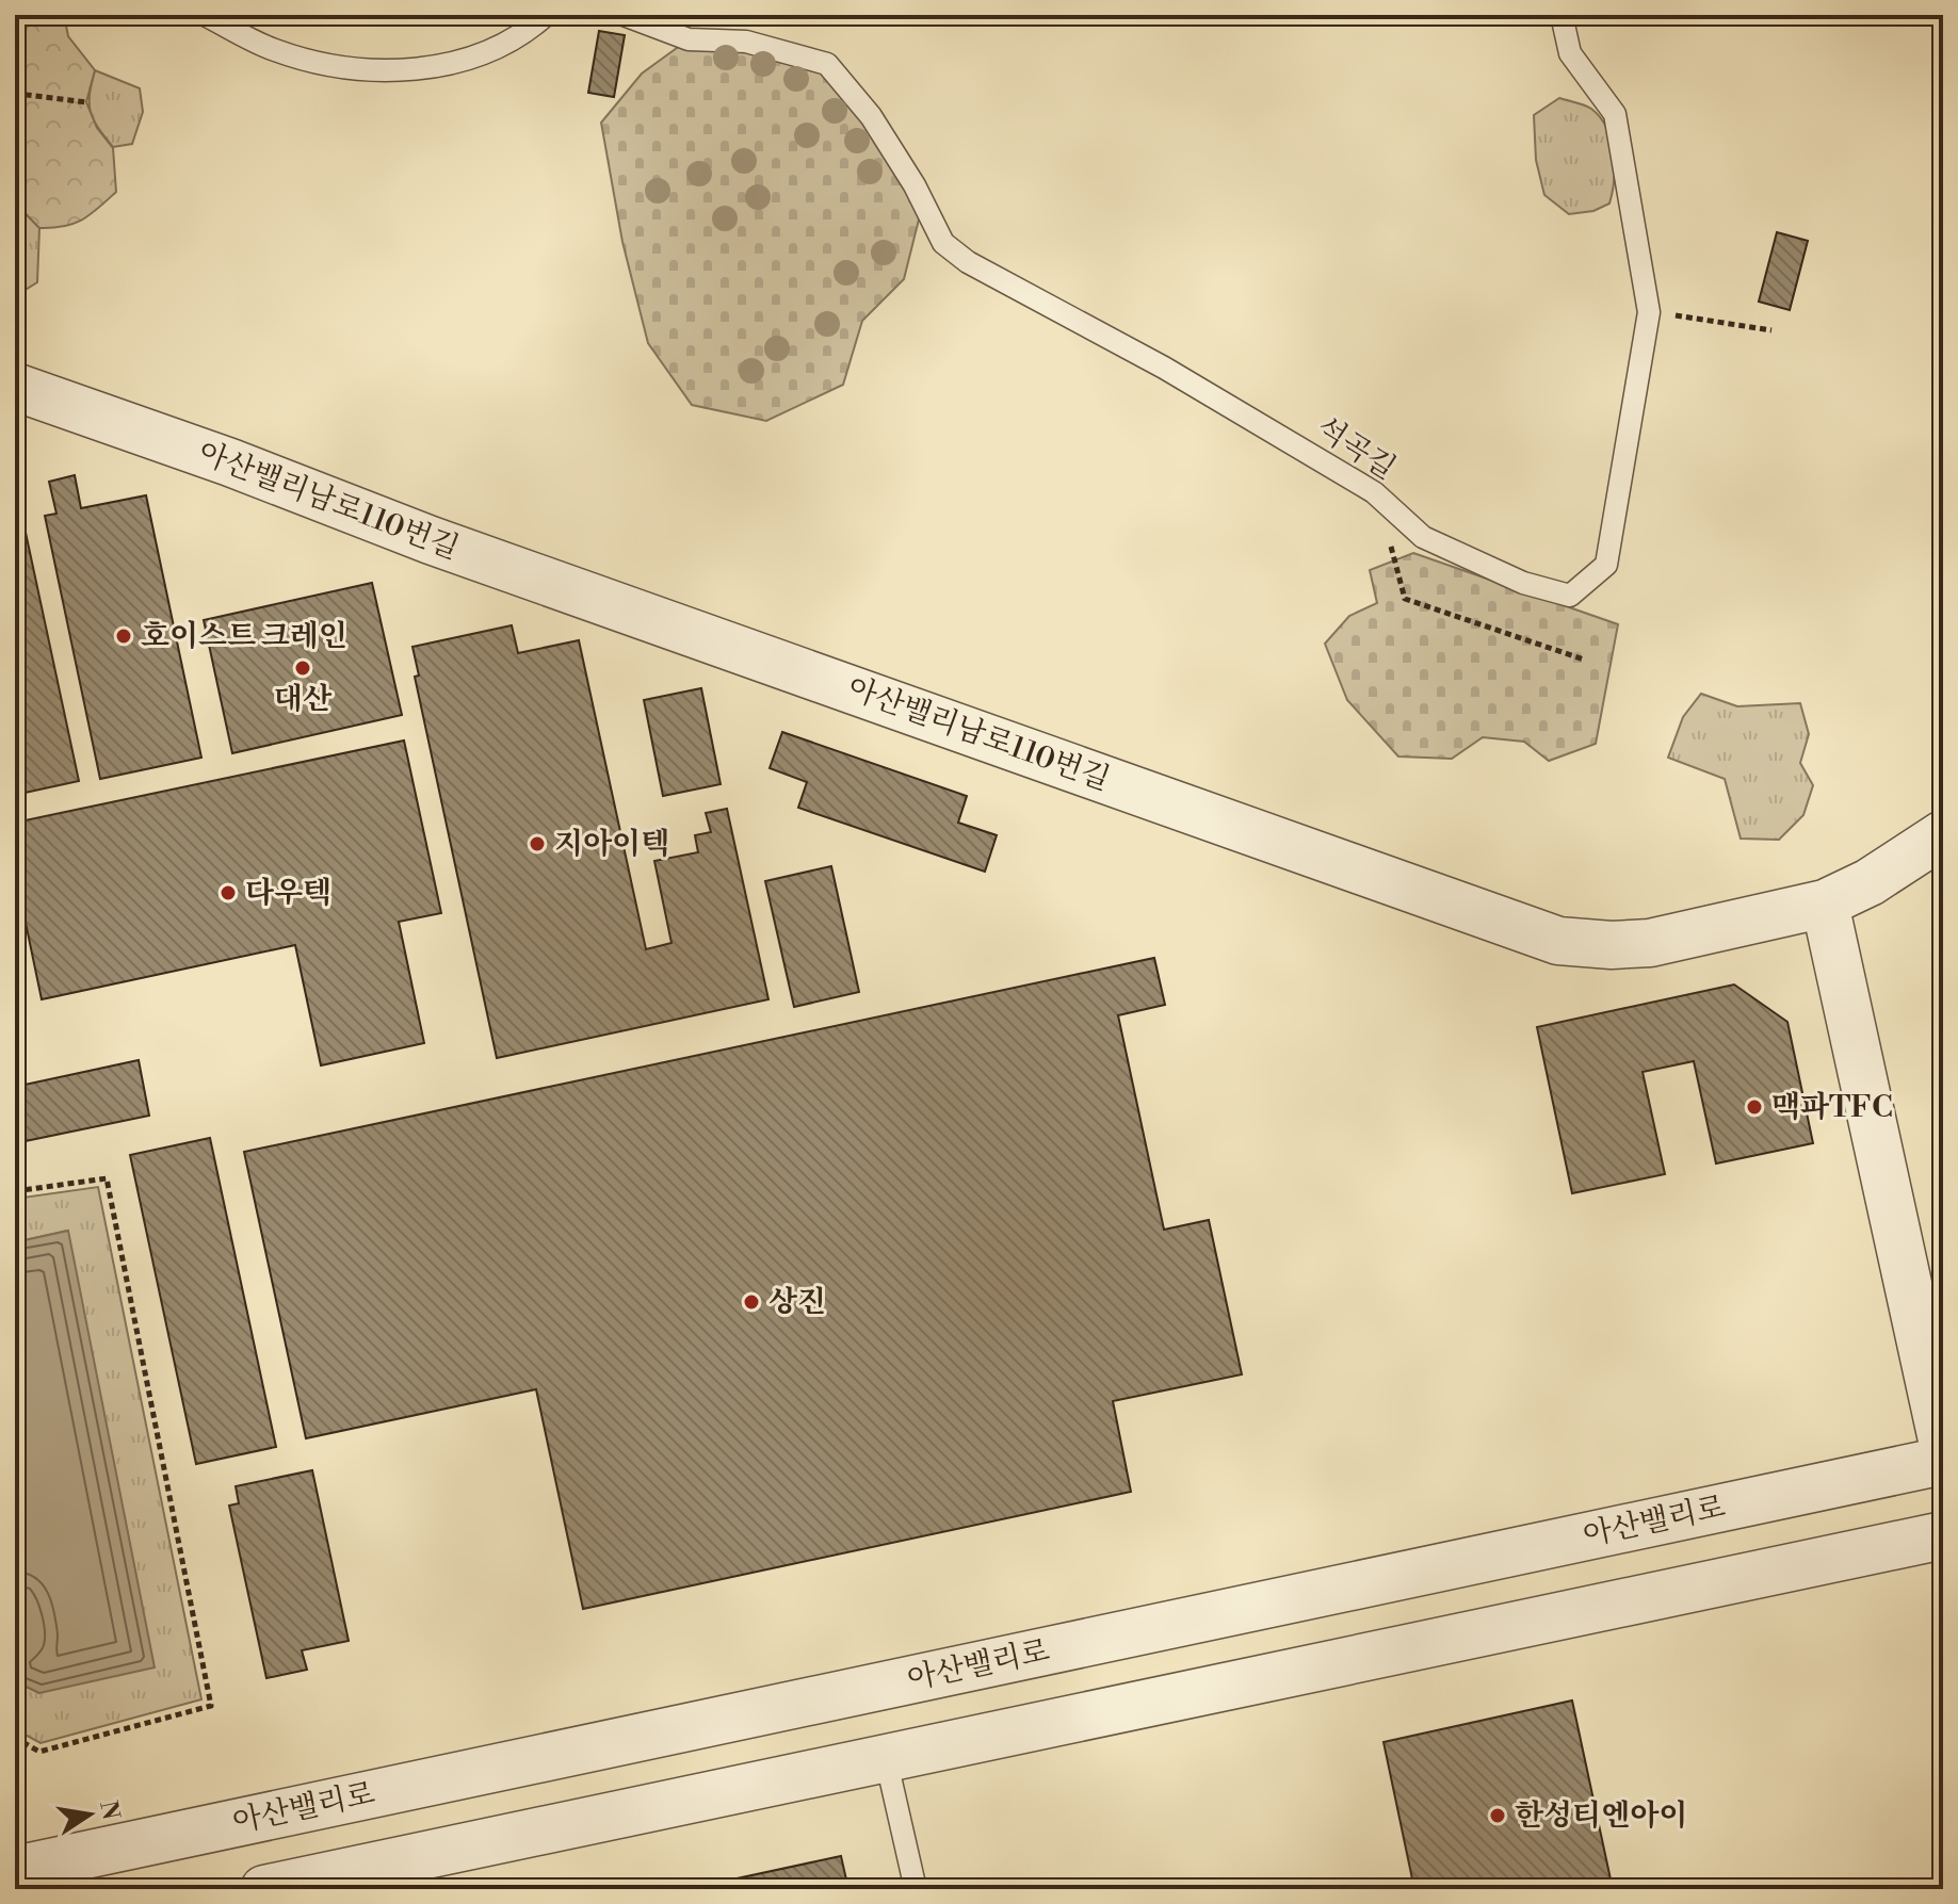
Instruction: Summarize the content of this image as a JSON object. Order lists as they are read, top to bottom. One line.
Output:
{"streets":{"street":["아산밸리남로110번길","아산밸리로"],"lane":["석곡길"]},"places":["호이스트 크레인","대산","지아이텍","다우텍","맥파TFC","상진","한성티엔아이"],"north":"right"}
